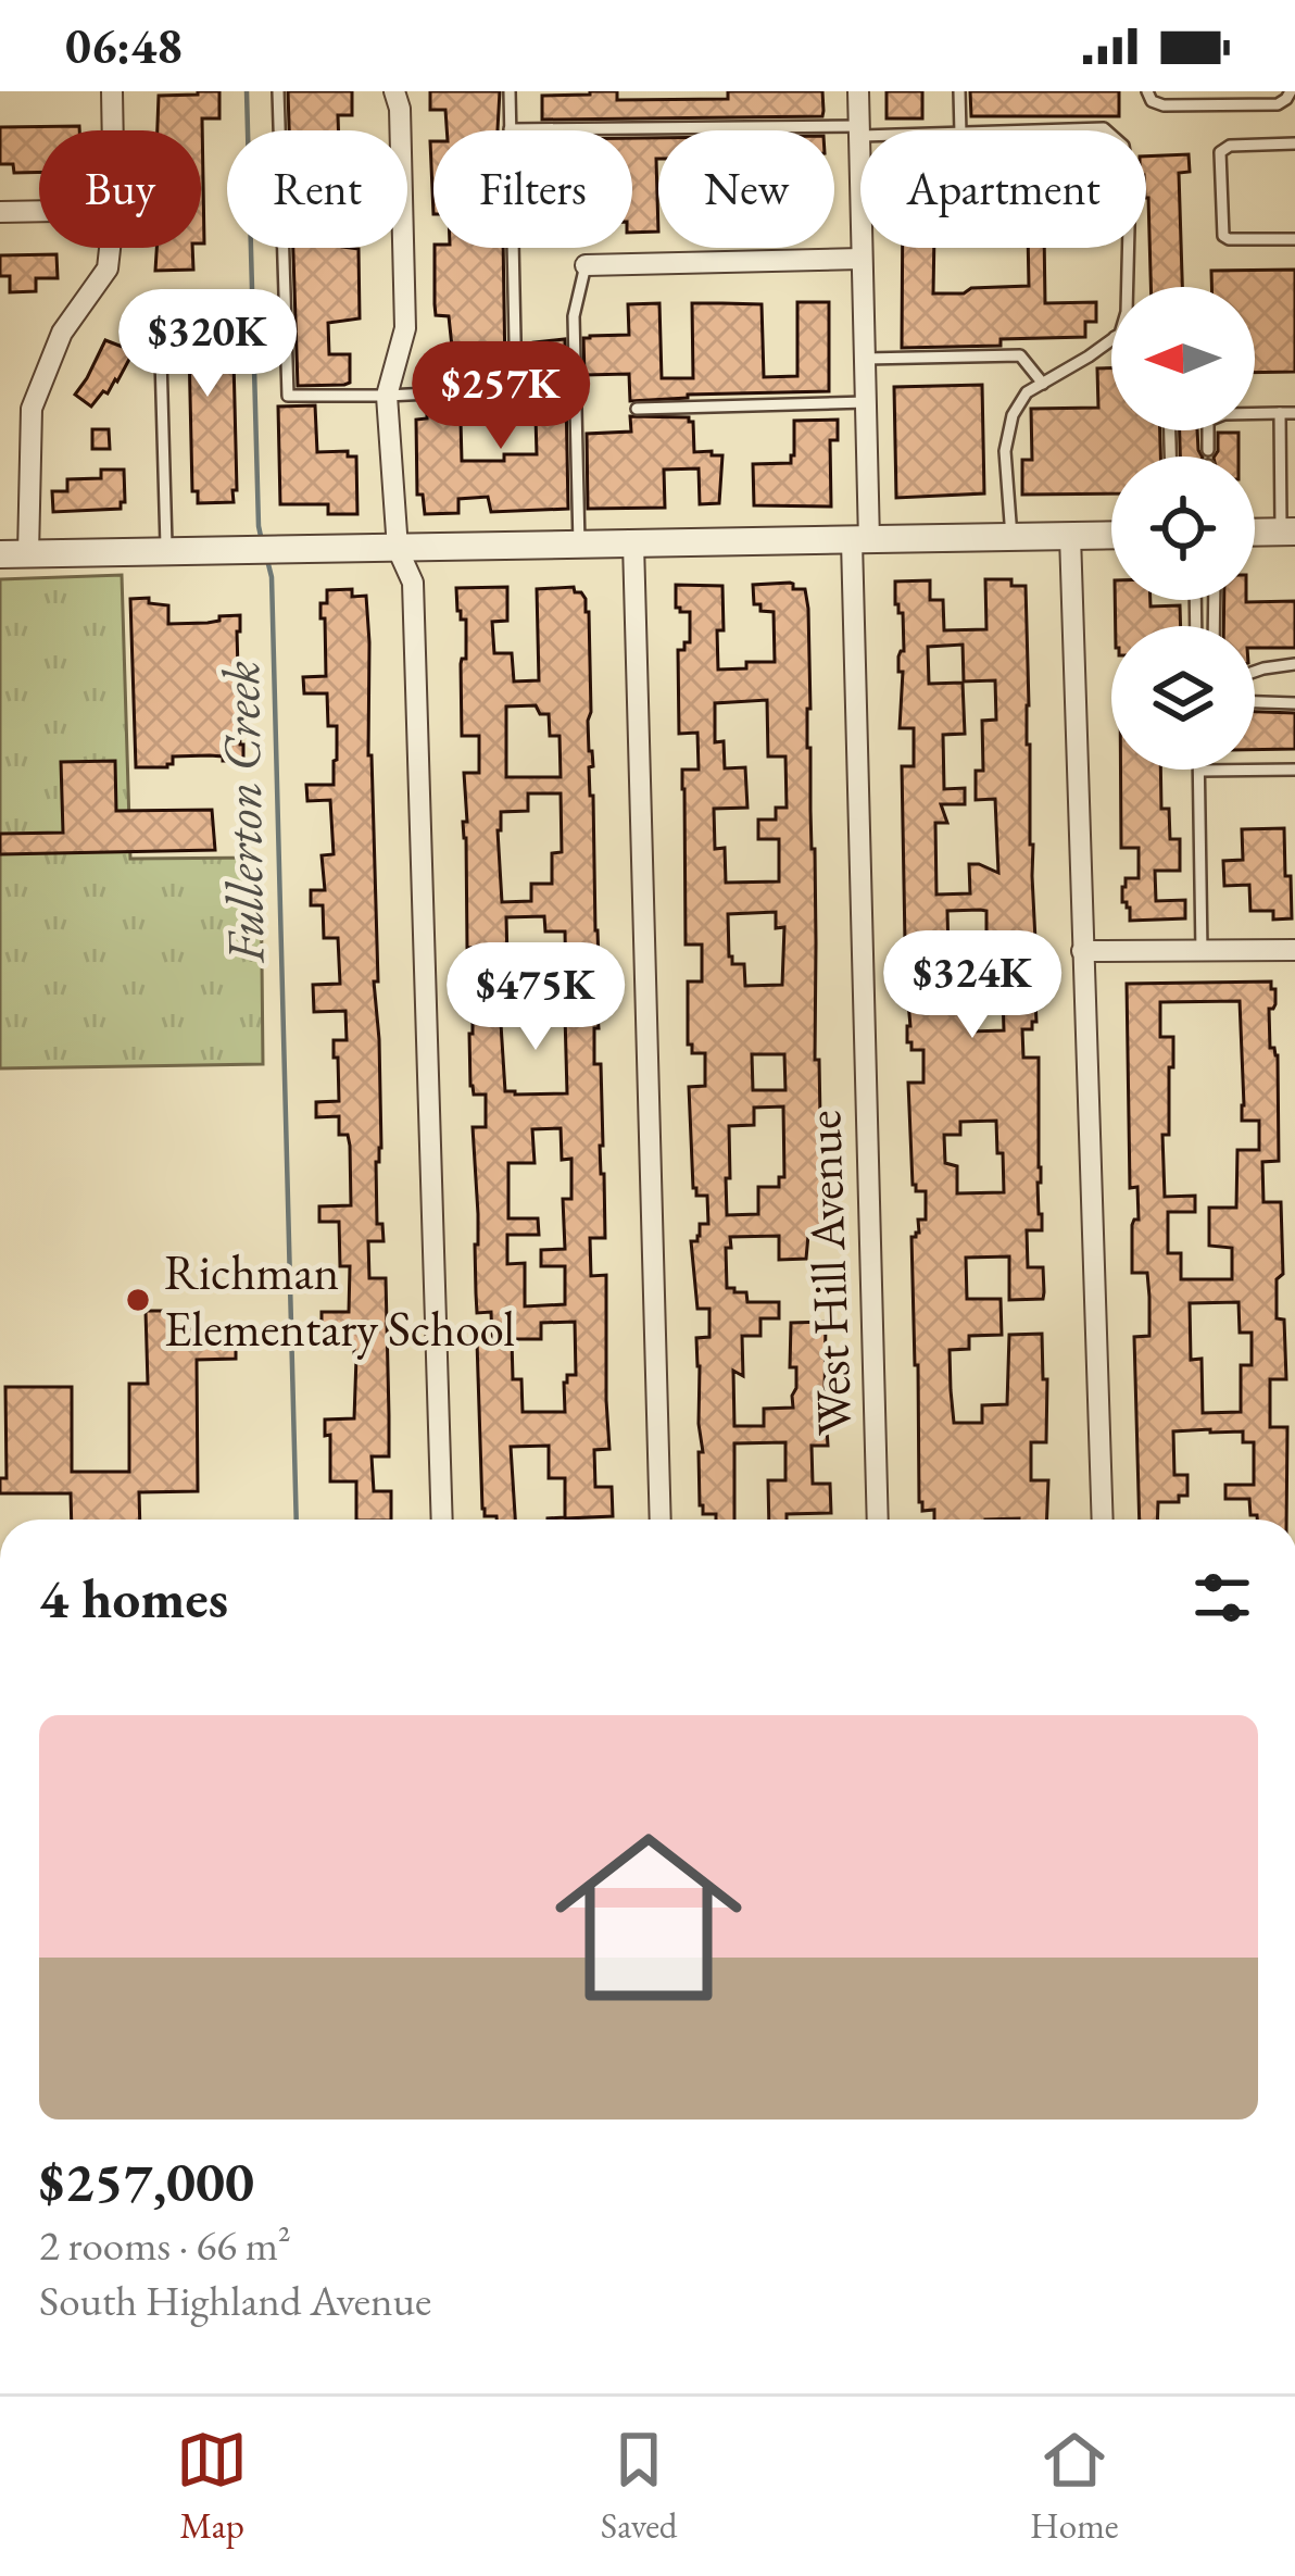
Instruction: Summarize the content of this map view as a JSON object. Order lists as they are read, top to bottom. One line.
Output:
{"streets":{"street":["West Hill Avenue"]},"water":["Fullerton Creek"],"places":["Richman Elementary School"],"north":"left","page":{"status":"06:48","chip":["Buy","Rent","Filters","New","Apartment"],"price":["$320K","$257K","$324K","$475K"],"heading":"4 homes","list":[{"name":"$257,000","note":"2 rooms · 66 m² · South Highland Avenue"}],"tabs":["Map","Saved","Home"]}}
